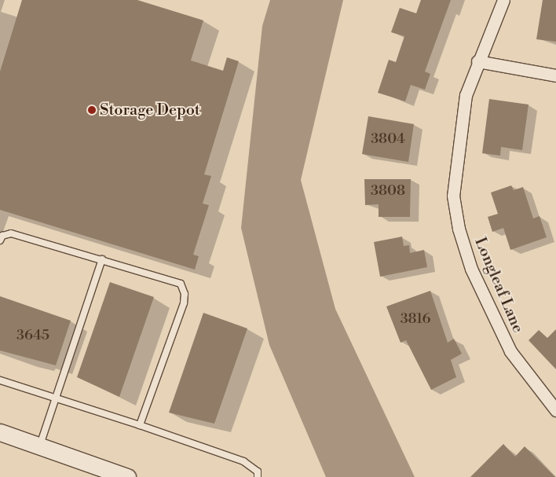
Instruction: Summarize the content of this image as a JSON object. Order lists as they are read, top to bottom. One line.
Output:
{"streets":{"street":["Longleaf Lane"]},"places":["Storage Depot"],"house_numbers":["3804","3808","3816","3645"]}
